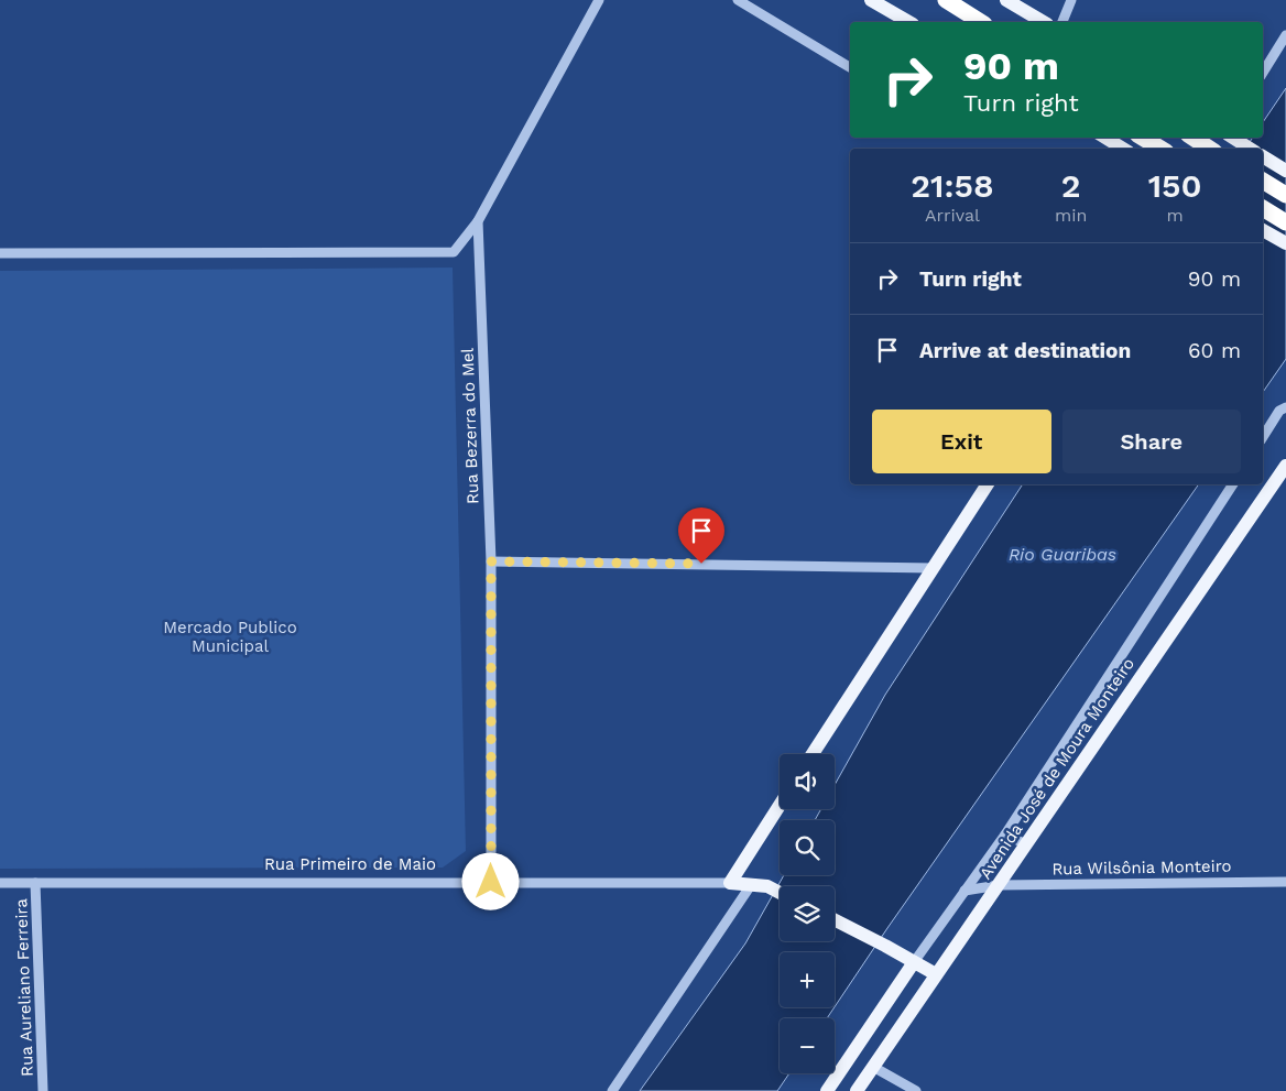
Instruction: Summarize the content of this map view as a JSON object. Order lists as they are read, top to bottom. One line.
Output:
{"streets":{"main road":["Avenida José de Moura Monteiro","Rua Primeiro de Maio"],"street":["Rua Bezerra do Mel","Rua Wilsônia Monteiro","Rua Aureliano Ferreira"]},"crossings":[["Rua Bezerra do Mel","Rua Primeiro de Maio"],["Avenida José de Moura Monteiro","Rua Wilsônia Monteiro"],["Rua Primeiro de Maio","Rua Aureliano Ferreira"]],"water":["Rio Guaribas"],"parks":["Mercado Publico Municipal"],"page":{"turn":["90 m","Turn right"],"eta":["21:58","Arrival","2","min","150","m"],"list":[{"name":"Turn right","value":"90 m"},{"name":"Arrive at destination","value":"60 m"}],"buttons":["Exit","Share"],"map_buttons":["+","−"]}}
